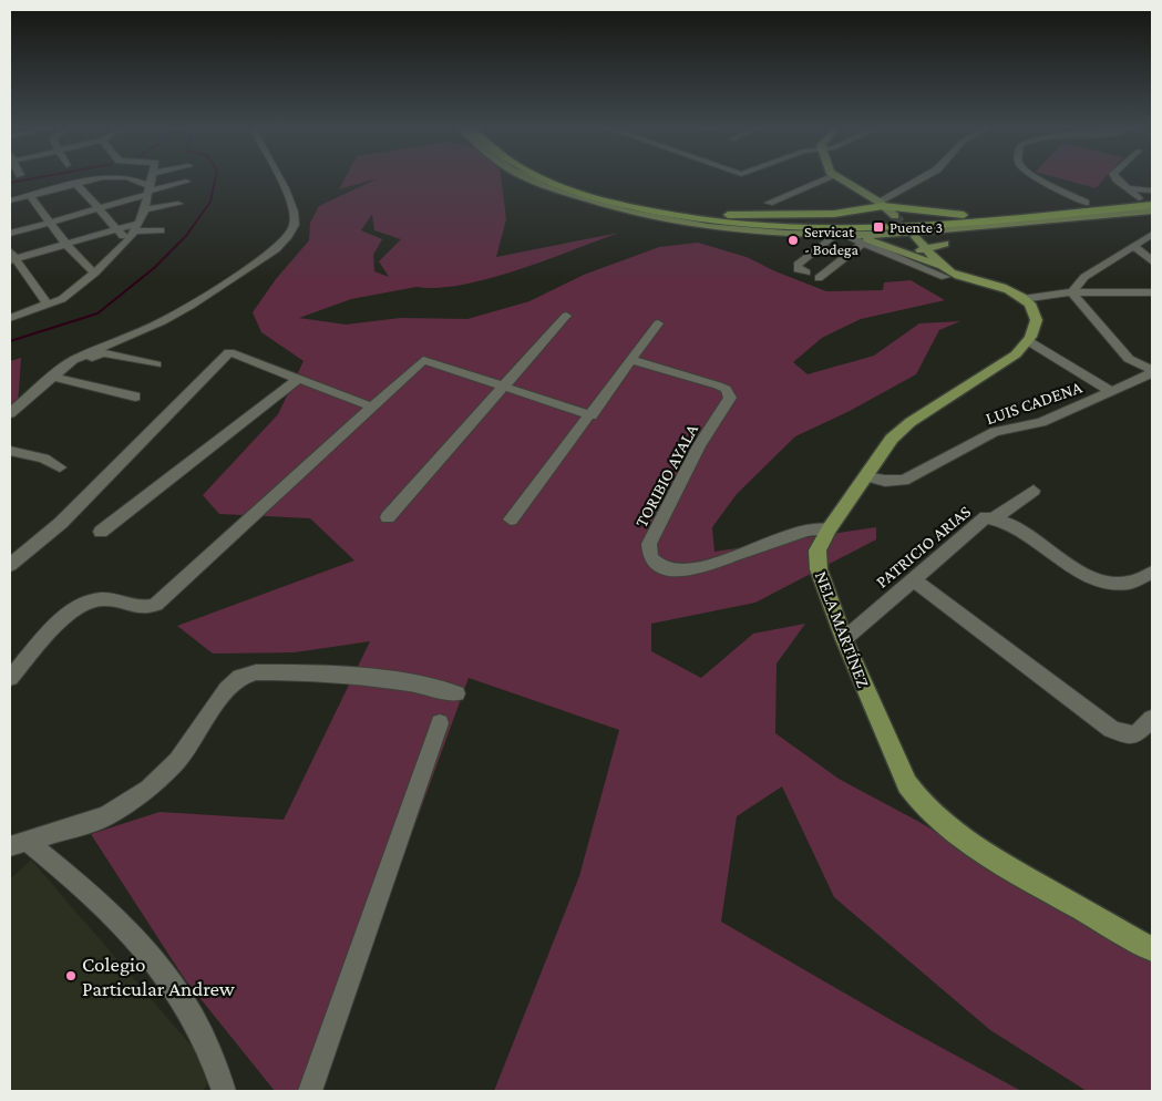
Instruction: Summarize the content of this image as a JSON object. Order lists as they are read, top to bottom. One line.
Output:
{"streets":{"main road":["NELA MARTÍNEZ"],"street":["LUIS CADENA","TORIBIO AYALA","PATRICIO ARIAS"]},"crossings":[["LUIS CADENA","NELA MARTÍNEZ"],["TORIBIO AYALA","NELA MARTÍNEZ"],["PATRICIO ARIAS","NELA MARTÍNEZ"]],"places":{"transit":["Puente 3"],"other":["Servicat - Bodega","Colegio Particular Andrew"]}}
